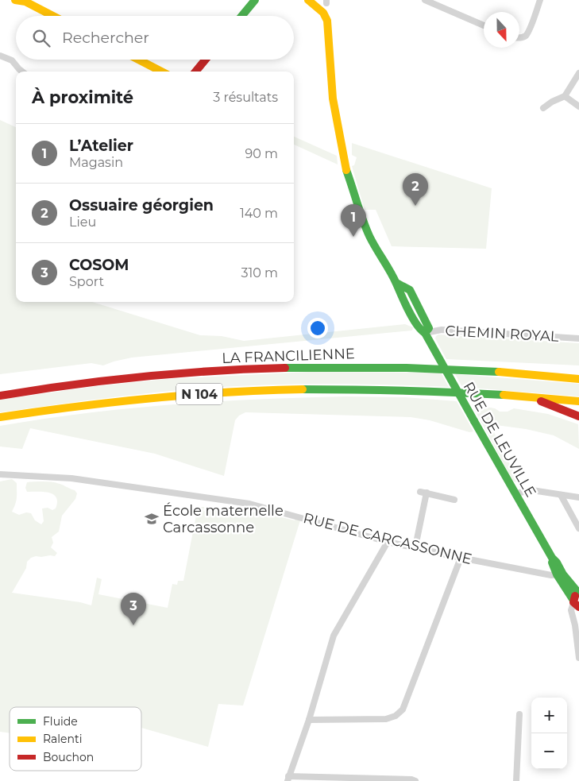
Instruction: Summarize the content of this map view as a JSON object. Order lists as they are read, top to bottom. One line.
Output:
{"streets":{"main road":["LA FRANCILIENNE","N 104","RUE DE LEUVILLE"],"street":["CHEMIN ROYAL","RUE DE CARCASSONNE"]},"crossings":[["CHEMIN ROYAL","RUE DE LEUVILLE"],["RUE DE LEUVILLE","RUE DE CARCASSONNE"]],"places":{"school or university":["École maternelle Carcassonne"]},"legend":["Fluide","Ralenti","Bouchon"],"north":"bottom","page":{"search":"Rechercher","heading":["À proximité","3 résultats"],"list":[{"mark":"1","name":"L’Atelier","note":"Magasin","value":"90 m"},{"mark":"2","name":"Ossuaire géorgien","note":"Lieu","value":"140 m"},{"mark":"3","name":"COSOM","note":"Sport","value":"310 m"}],"pins":["2","1","3"],"map_buttons":["+","−"]}}
